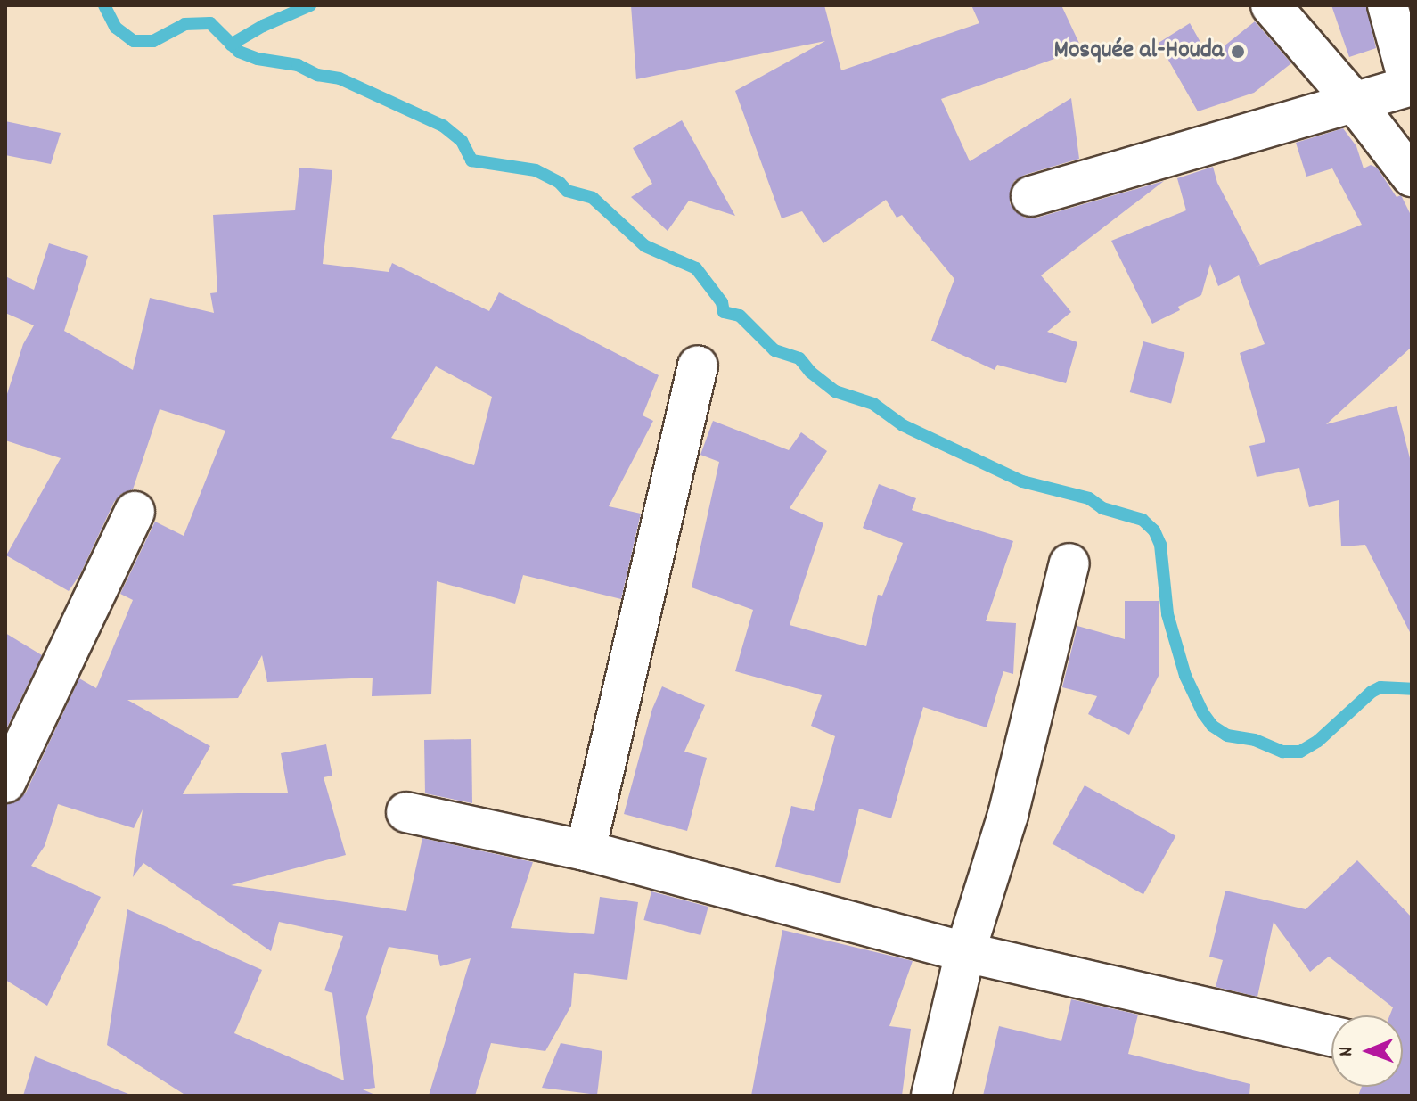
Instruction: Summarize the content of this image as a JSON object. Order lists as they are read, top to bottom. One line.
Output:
{"places":["Mosquée al-Houda"],"north":"left"}
